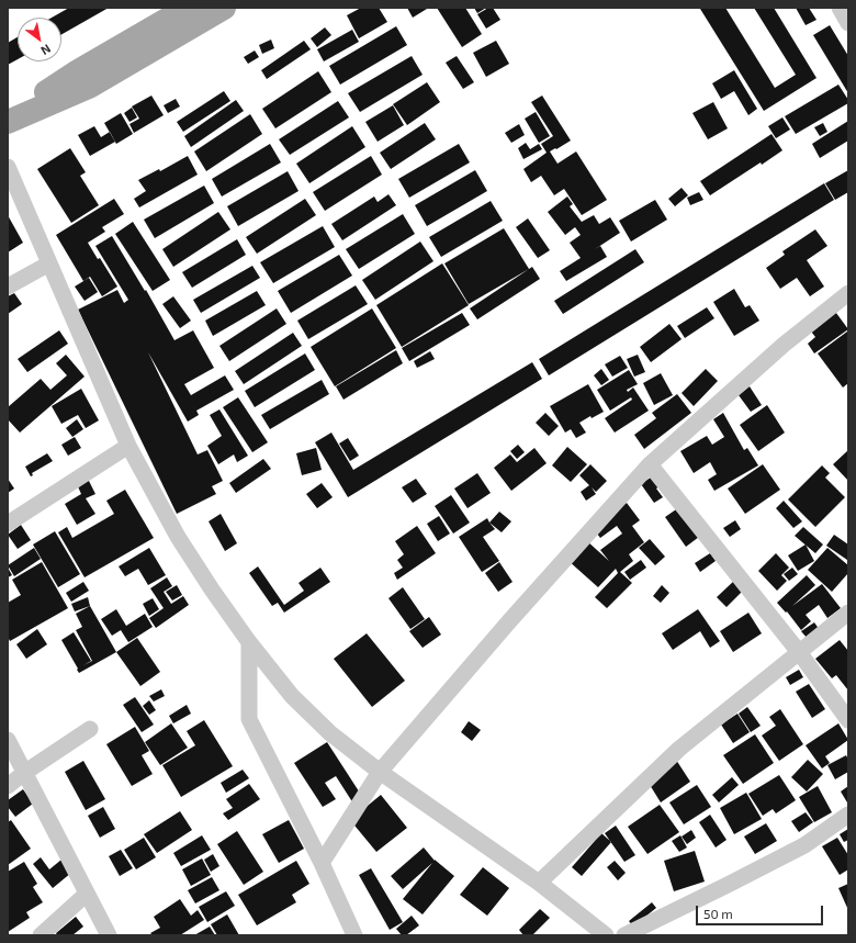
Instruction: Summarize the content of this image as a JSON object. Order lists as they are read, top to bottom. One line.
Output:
{"scale_bar":"50 m","north":"bottom right"}
